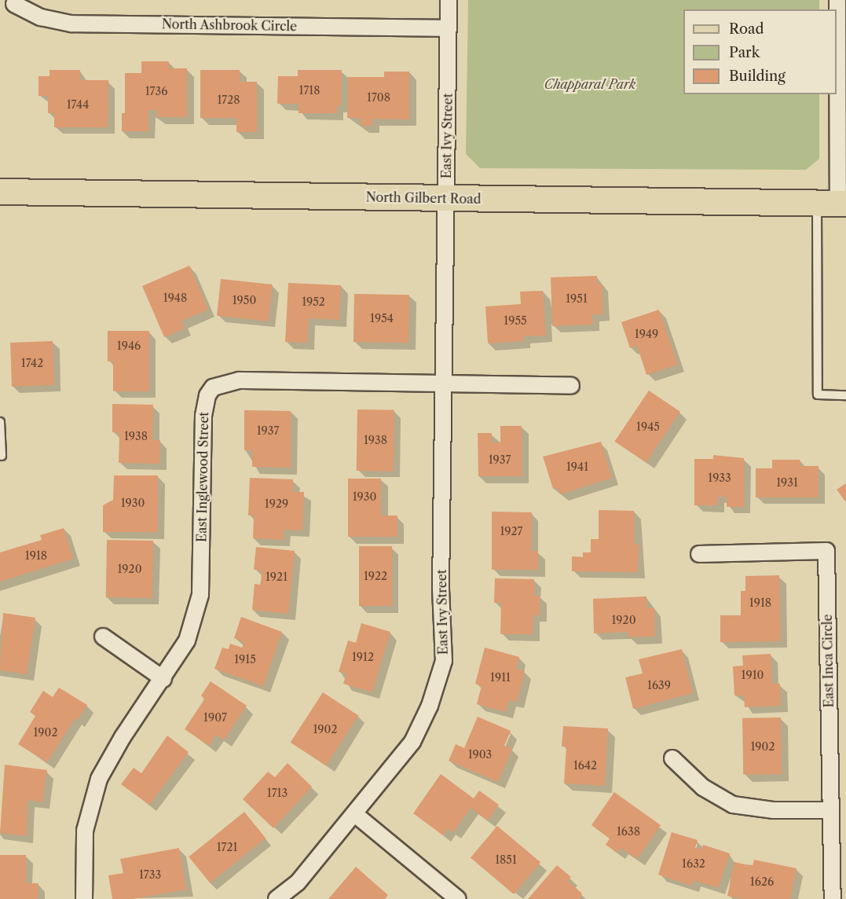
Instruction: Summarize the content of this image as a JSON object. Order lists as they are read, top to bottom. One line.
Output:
{"streets":{"main road":["North Gilbert Road"],"street":["North Ashbrook Circle","East Ivy Street","East Inglewood Street","East Inca Circle"]},"crossings":[["North Ashbrook Circle","East Ivy Street"],["East Ivy Street","North Gilbert Road"],["East Ivy Street","East Inglewood Street"]],"parks":["Chapparal Park"],"house_numbers":["1718","1736","1708","1728","1744","1948","1951","1950","1952","1954","1955","1949","1946","1742","1945","1937","1938","1938","1937","1941","1933","1931","1930","1930","1929","1927","1918","1920","1922","1921","1918","1920","1912","1915","1910","1911","1639","1907","1902","1902","1902","1903","1642","1713","1638","1721","1851","1632","1733","1626"],"legend":["Road","Park","Building"]}
